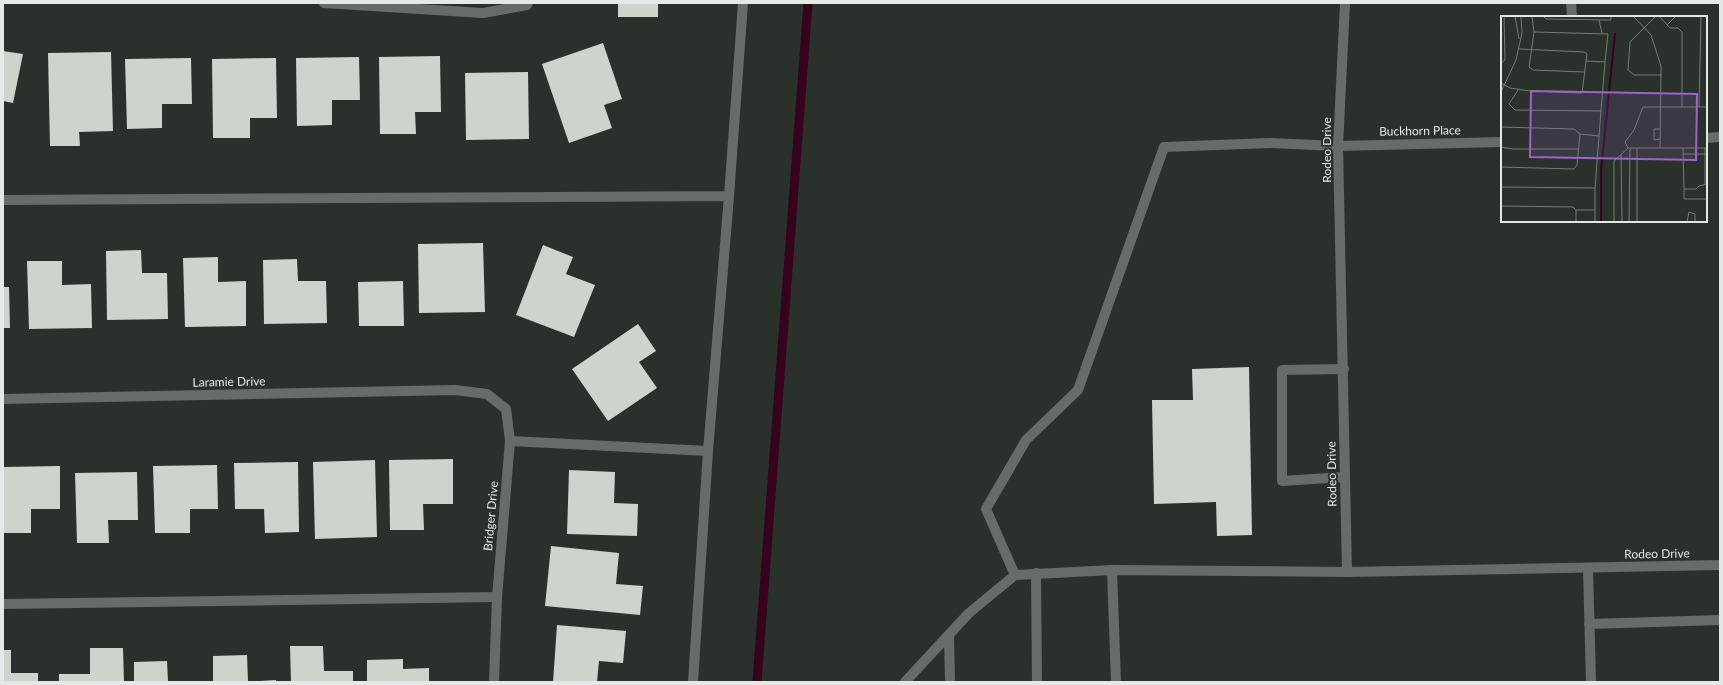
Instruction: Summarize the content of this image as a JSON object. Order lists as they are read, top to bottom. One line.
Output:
{"streets":{"street":["Buckhorn Place","Rodeo Drive","Laramie Drive","Bridger Drive"]},"crossings":[["Buckhorn Place","Rodeo Drive"],["Laramie Drive","Bridger Drive"]]}
